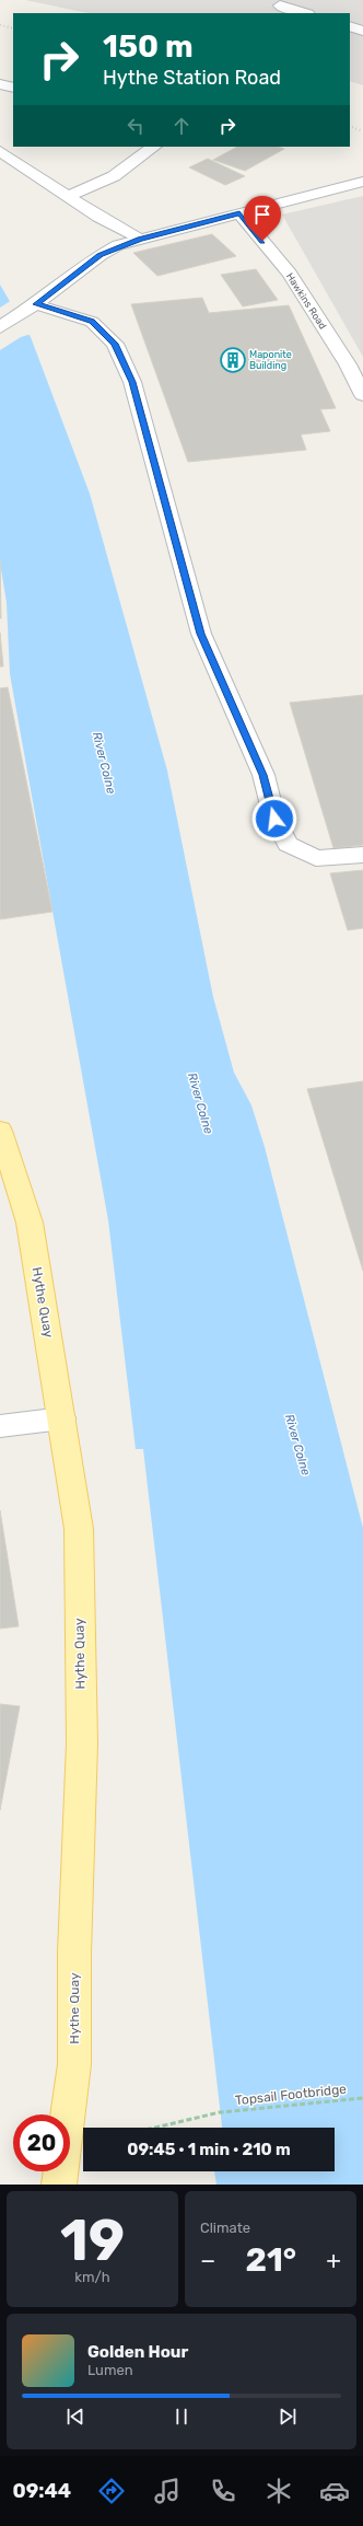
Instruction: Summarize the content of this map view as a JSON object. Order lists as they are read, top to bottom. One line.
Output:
{"streets":{"main road":["Hythe Quay"],"street":["Hawkins Road"],"path":["Topsail Footbridge"]},"water":["River Colne"],"places":{"building":["Maponite Building"]},"page":{"turn":["150 m","Hythe Station Road"],"limit":"20","trip":"09:45 · 1 min · 210 m","tile":[["19","km/h"],"Climate"],"heat":["−","21°","+"],"song":["Golden Hour","Lumen"],"tabs":"09:44"}}
